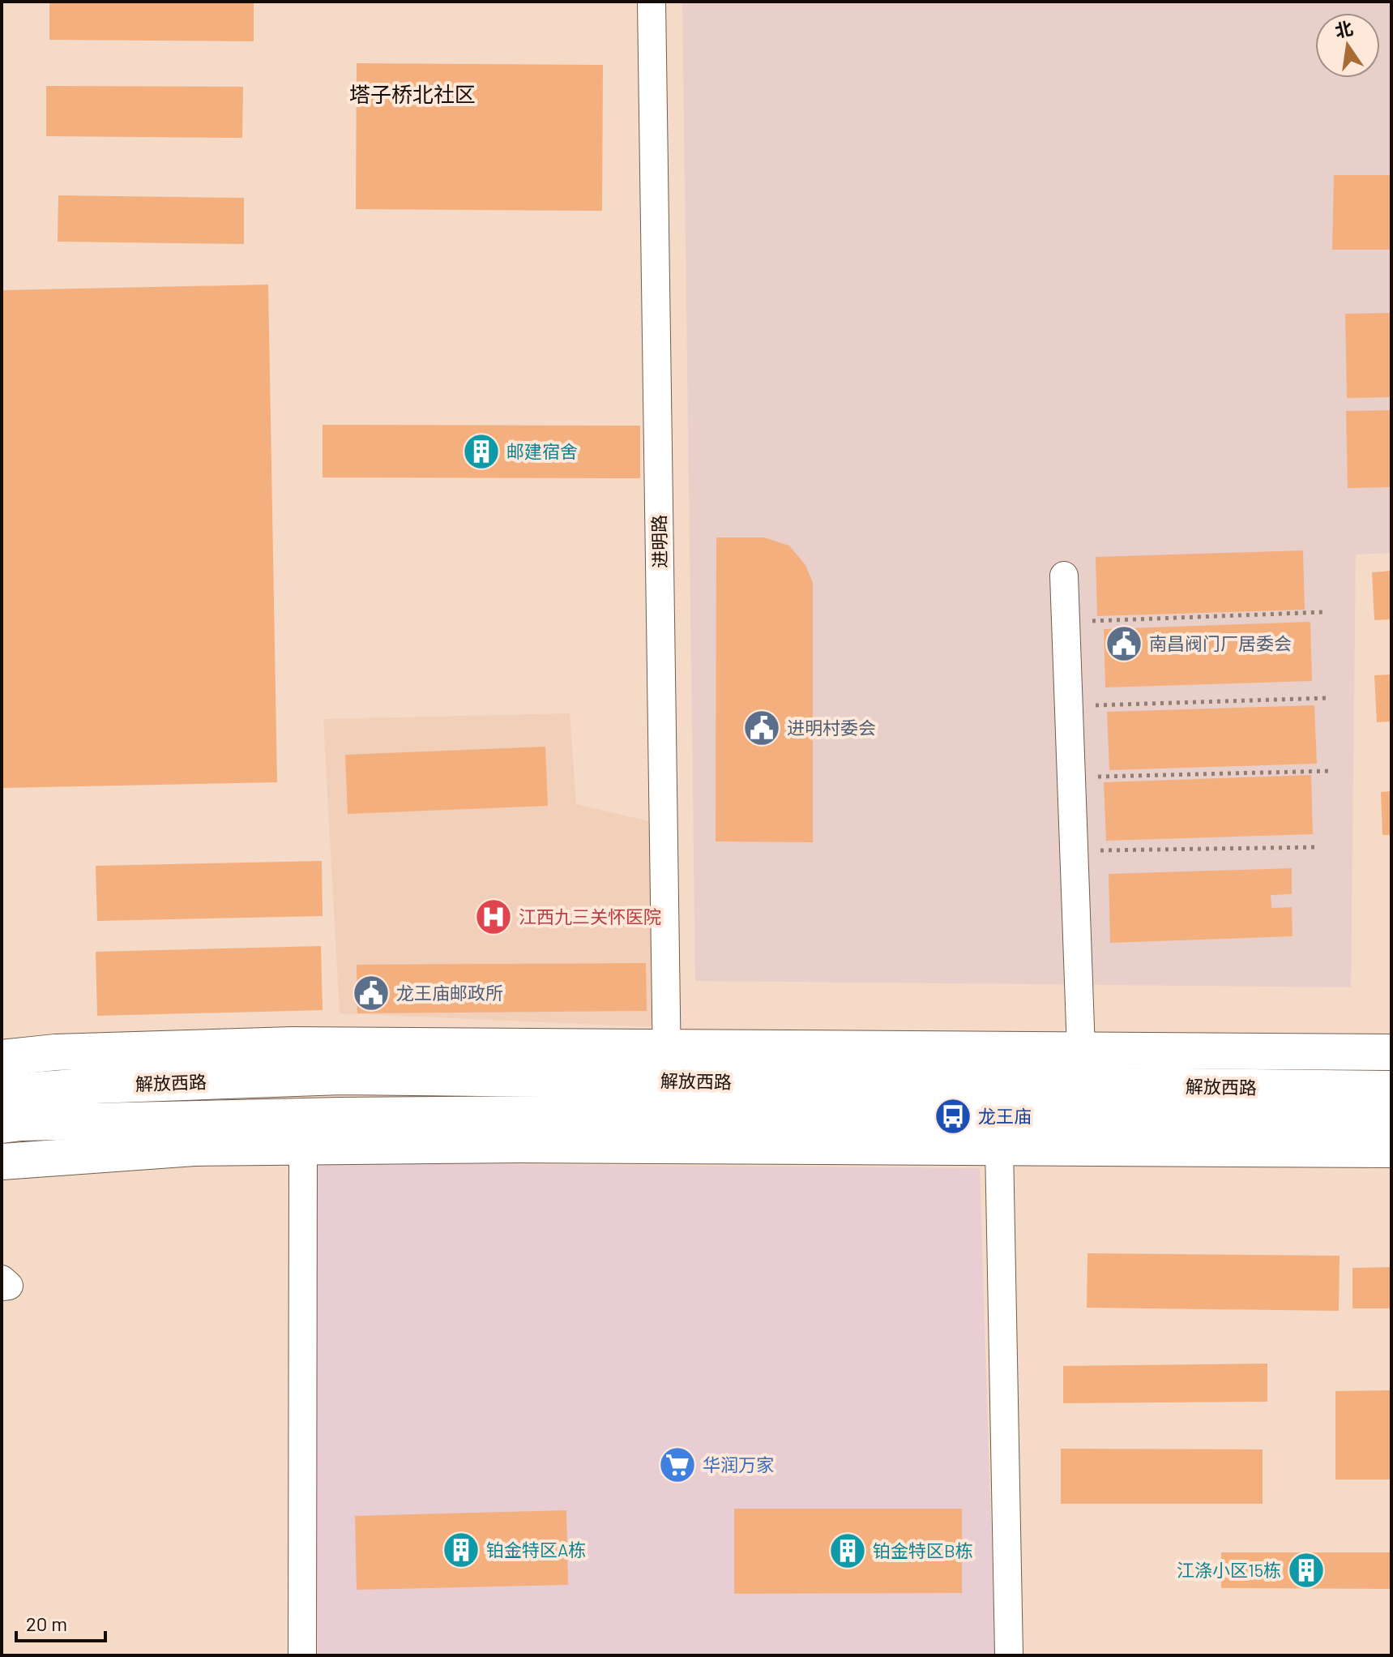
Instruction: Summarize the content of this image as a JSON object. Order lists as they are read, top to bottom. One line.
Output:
{"streets":{"main road":["解放西路"],"street":["进明路"]},"crossings":[["进明路","解放西路"]],"districts":["塔子桥北社区"],"places":{"building":["邮建宿舍","铂金特区A栋","铂金特区B栋","江涤小区15栋"],"public building":["南昌阀门厂居委会","进明村委会","龙王庙邮政所"],"hospital":["江西九三关怀医院"],"bus stop":["龙王庙"],"supermarket":["华润万家"]},"scale_bar":"20 m","north":"top"}
